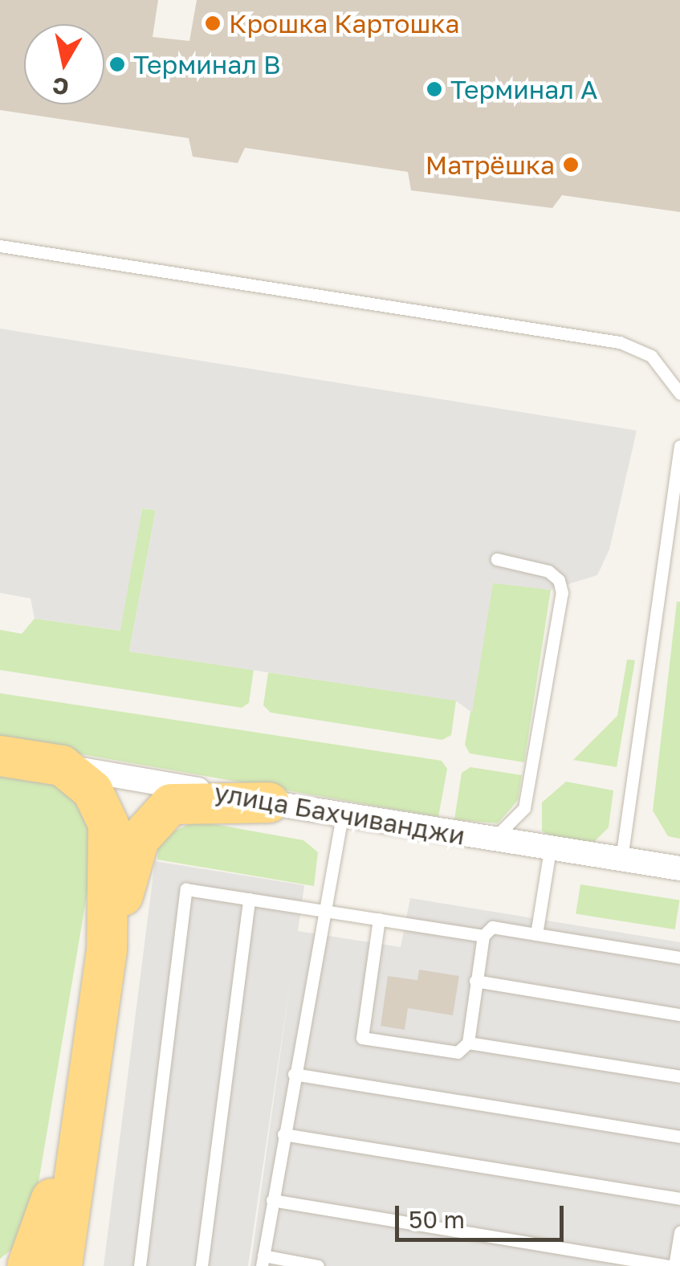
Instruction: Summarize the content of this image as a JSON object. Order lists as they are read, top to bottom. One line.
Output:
{"streets":{"highway":["улица Бахчиванджи"]},"places":["Крошка Картошка","Терминал B","Терминал А","Матрёшка"],"scale_bar":"50 m","north":"bottom"}
